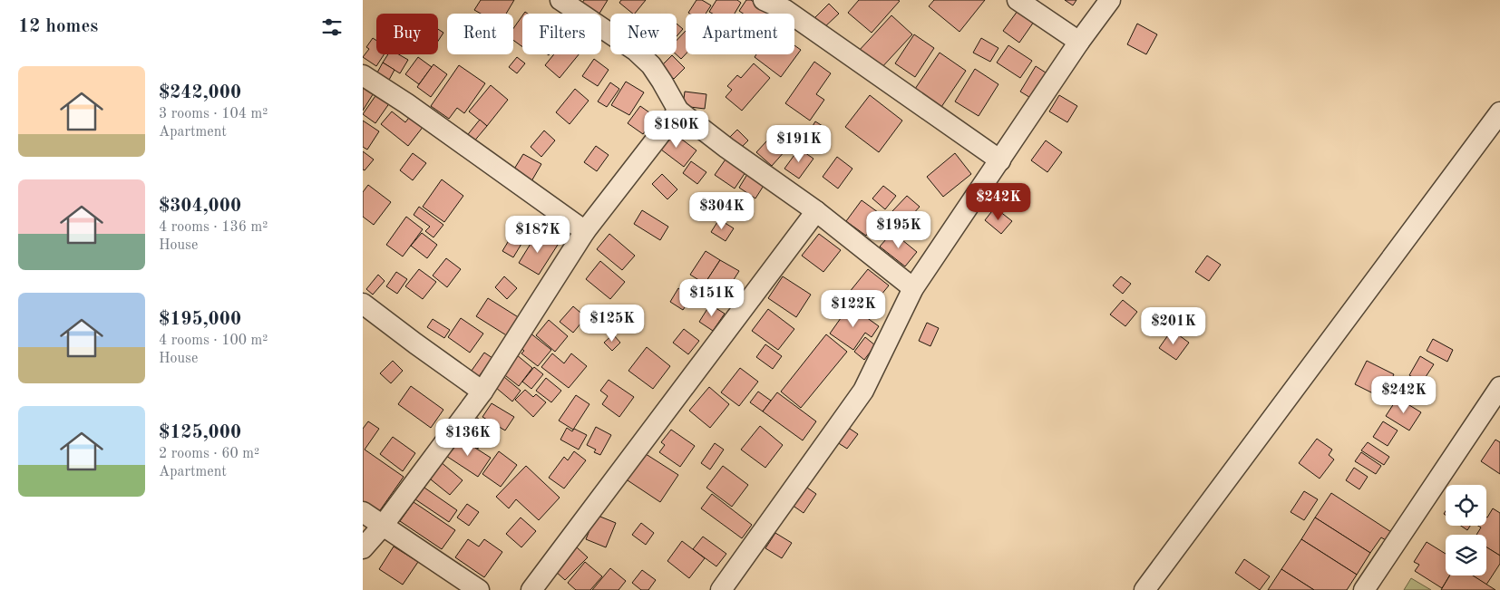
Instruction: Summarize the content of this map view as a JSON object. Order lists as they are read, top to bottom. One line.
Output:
{"page":{"heading":"12 homes","chip":["Buy","Rent","Filters","New","Apartment"],"list":[{"name":"$242,000","note":"3 rooms · 104 m² · Apartment"},{"name":"$304,000","note":"4 rooms · 136 m² · House"},{"name":"$195,000","note":"4 rooms · 100 m² · House"},{"name":"$125,000","note":"2 rooms · 60 m² · Apartment"}],"price":["$180K","$191K","$242K","$304K","$195K","$187K","$151K","$122K","$125K","$201K","$242K","$136K"]}}
